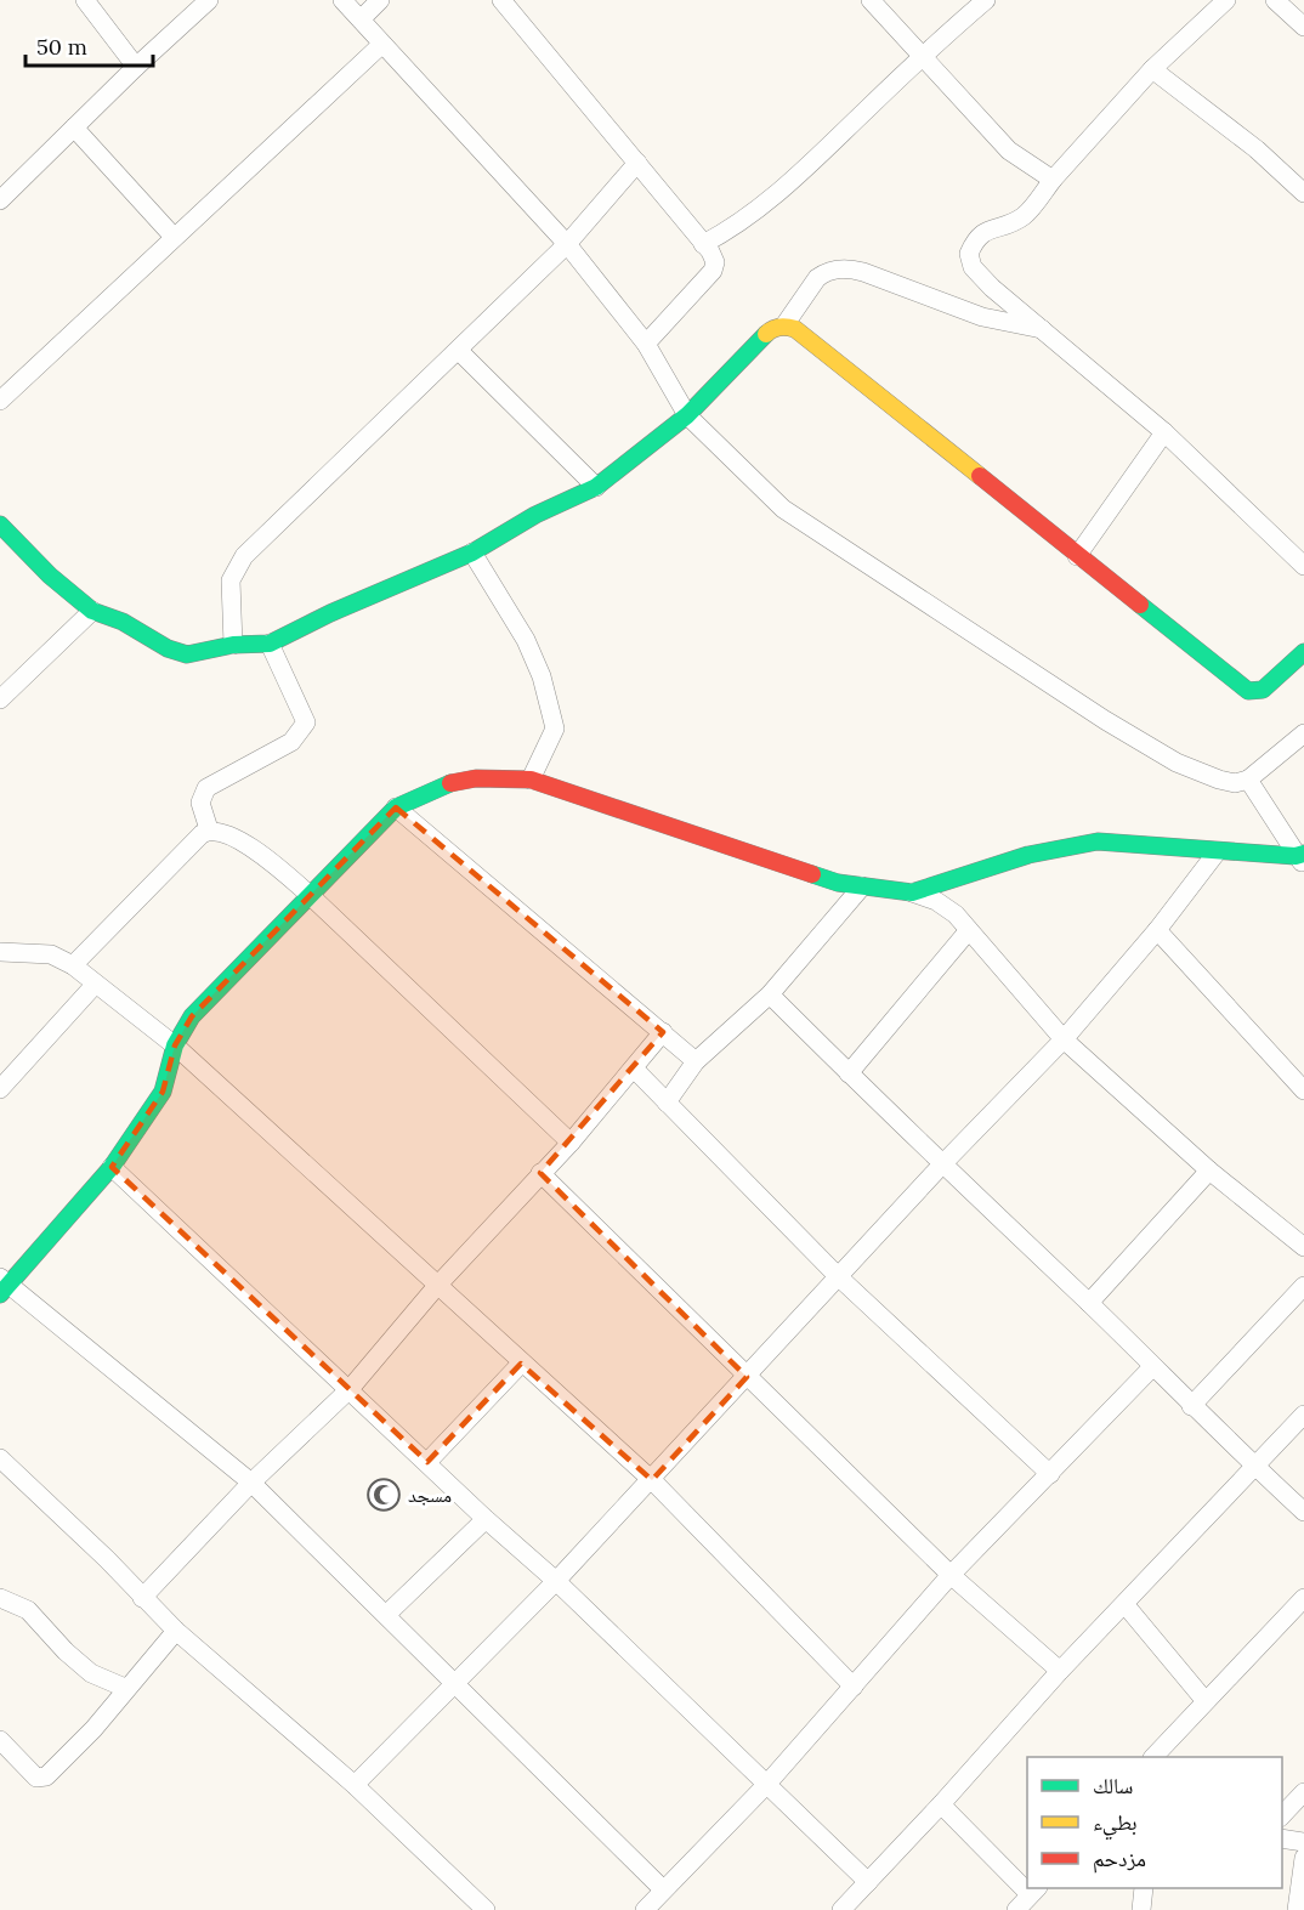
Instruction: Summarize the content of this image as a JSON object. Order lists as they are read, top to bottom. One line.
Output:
{"places":{"mosque":["مسجد"]},"legend":["سالك","بطيء","مزدحم"],"scale_bar":"50 m"}
